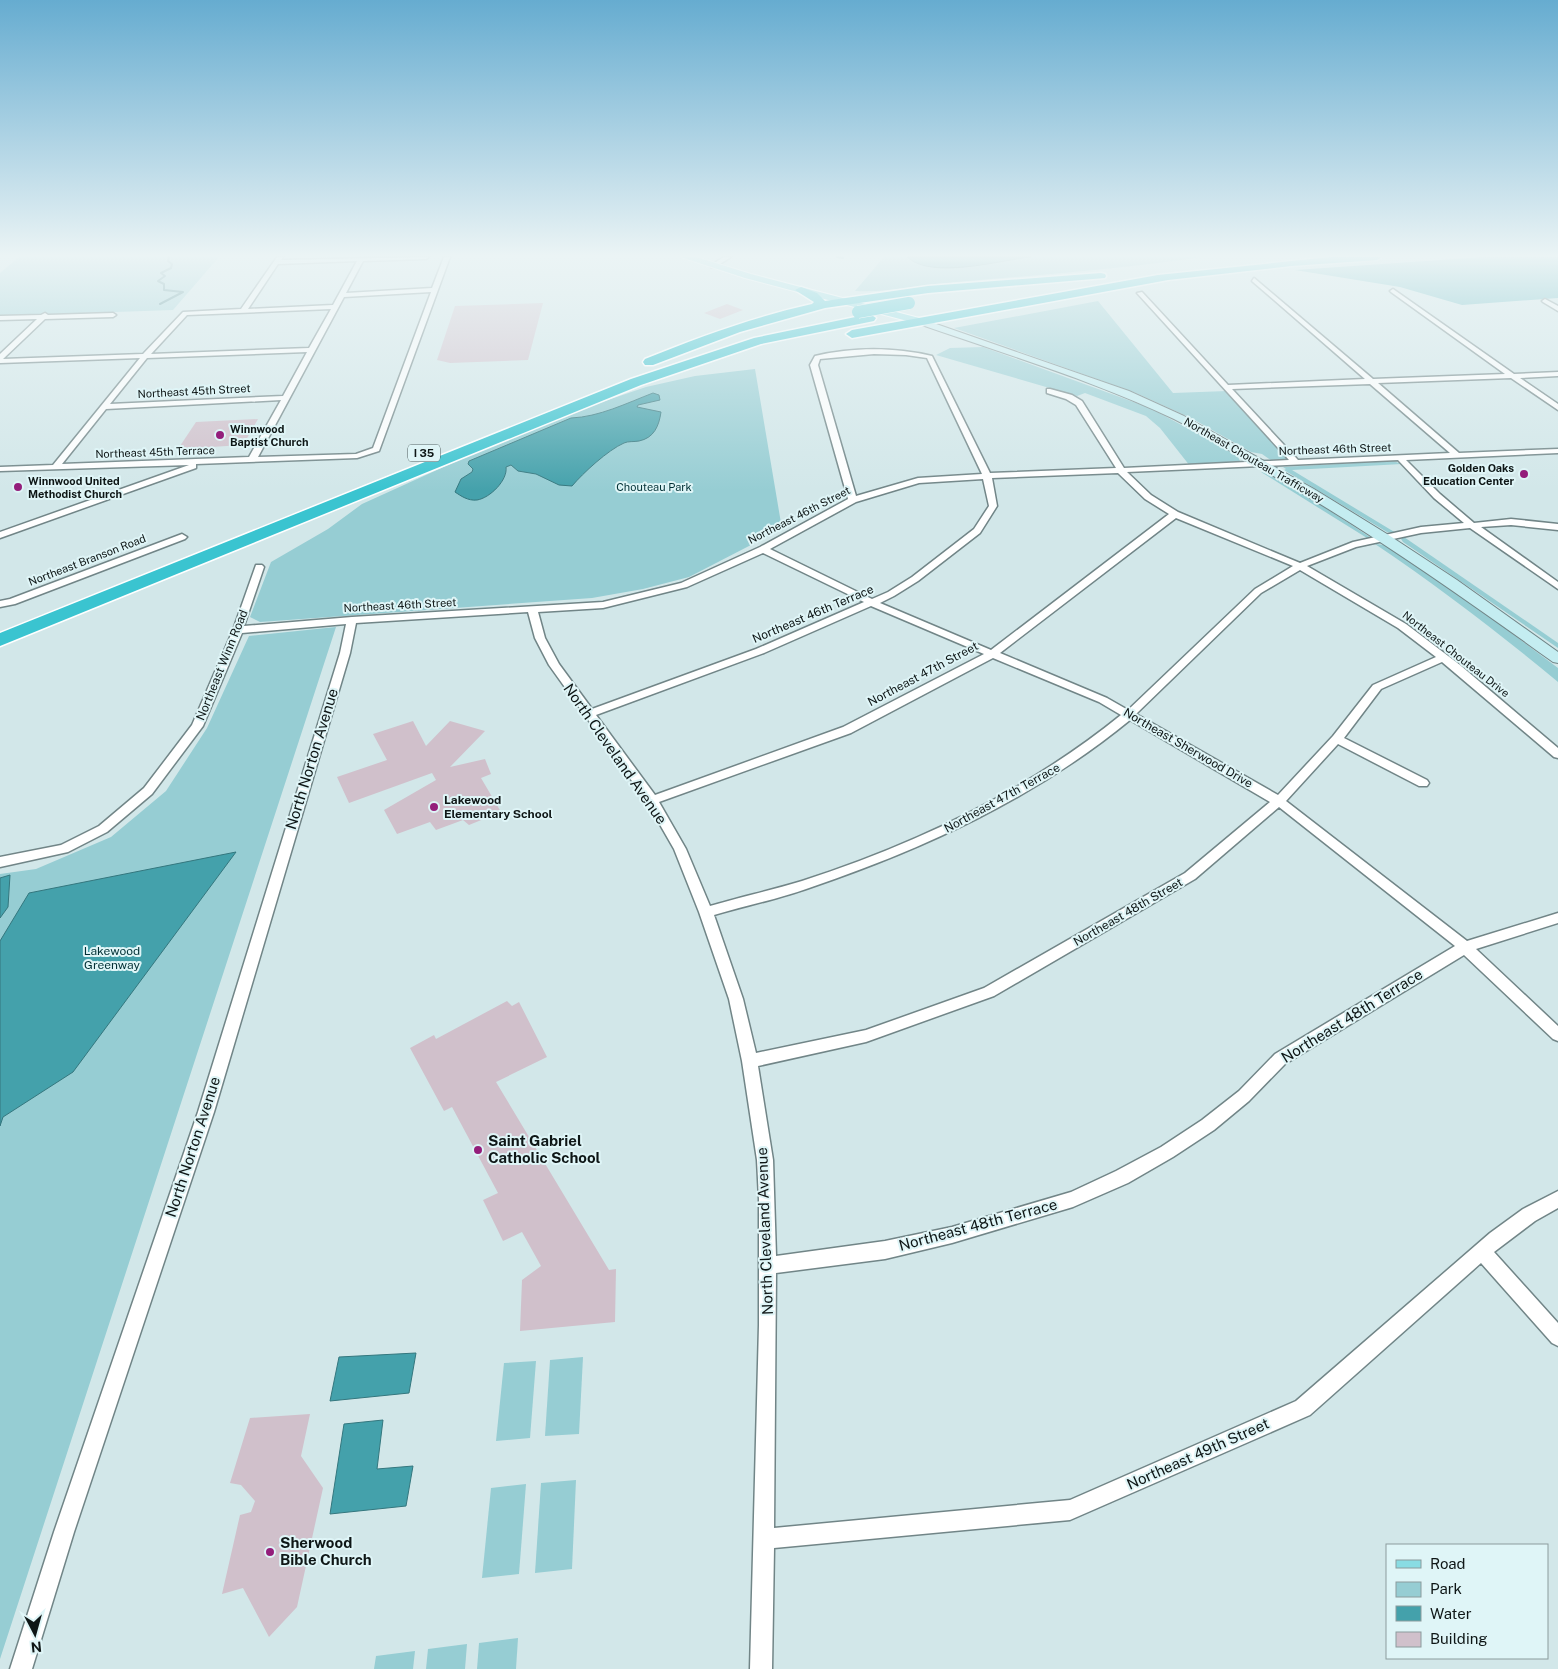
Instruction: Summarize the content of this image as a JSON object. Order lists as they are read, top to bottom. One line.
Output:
{"streets":{"highway":["I 35"],"main road":["Northeast Chouteau Trafficway"],"street":["Northeast 45th Street","Northeast 46th Street","Northeast 45th Terrace","Northeast Branson Road","Northeast 46th Terrace","Northeast Chouteau Drive","Northeast Winn Road","Northeast 47th Street","Northeast Sherwood Drive","North Cleveland Avenue","North Norton Avenue","Northeast 47th Terrace","Northeast 48th Street","Northeast 48th Terrace","Northeast 49th Street"]},"crossings":[["Northeast 46th Street","Northeast Chouteau Trafficway"],["Northeast 46th Street","Northeast 46th Terrace"],["Northeast 46th Street","Northeast Chouteau Drive"],["Northeast 46th Street","Northeast Winn Road"],["Northeast 46th Street","Northeast Sherwood Drive"],["Northeast 46th Street","North Cleveland Avenue"],["Northeast 46th Street","North Norton Avenue"],["Northeast Chouteau Trafficway","Northeast 47th Terrace"],["Northeast 46th Terrace","Northeast Sherwood Drive"],["Northeast 46th Terrace","North Cleveland Avenue"],["Northeast Chouteau Drive","Northeast 47th Street"],["Northeast Chouteau Drive","Northeast 47th Terrace"],["Northeast Chouteau Drive","Northeast 48th Street"],["Northeast 47th Street","Northeast Sherwood Drive"],["Northeast 47th Street","North Cleveland Avenue"],["Northeast Sherwood Drive","Northeast 47th Terrace"],["Northeast Sherwood Drive","Northeast 48th Street"],["Northeast Sherwood Drive","Northeast 48th Terrace"],["North Cleveland Avenue","Northeast 47th Terrace"],["North Cleveland Avenue","Northeast 48th Street"],["North Cleveland Avenue","Northeast 48th Terrace"],["North Cleveland Avenue","Northeast 49th Street"]],"parks":["Chouteau Park","Lakewood Greenway"],"places":["Winnwood Baptist Church","Golden Oaks Education Center","Winnwood United Methodist Church","Lakewood Elementary School","Saint Gabriel Catholic School","Sherwood Bible Church"],"legend":["Road","Park","Water","Building"],"north":"bottom"}
